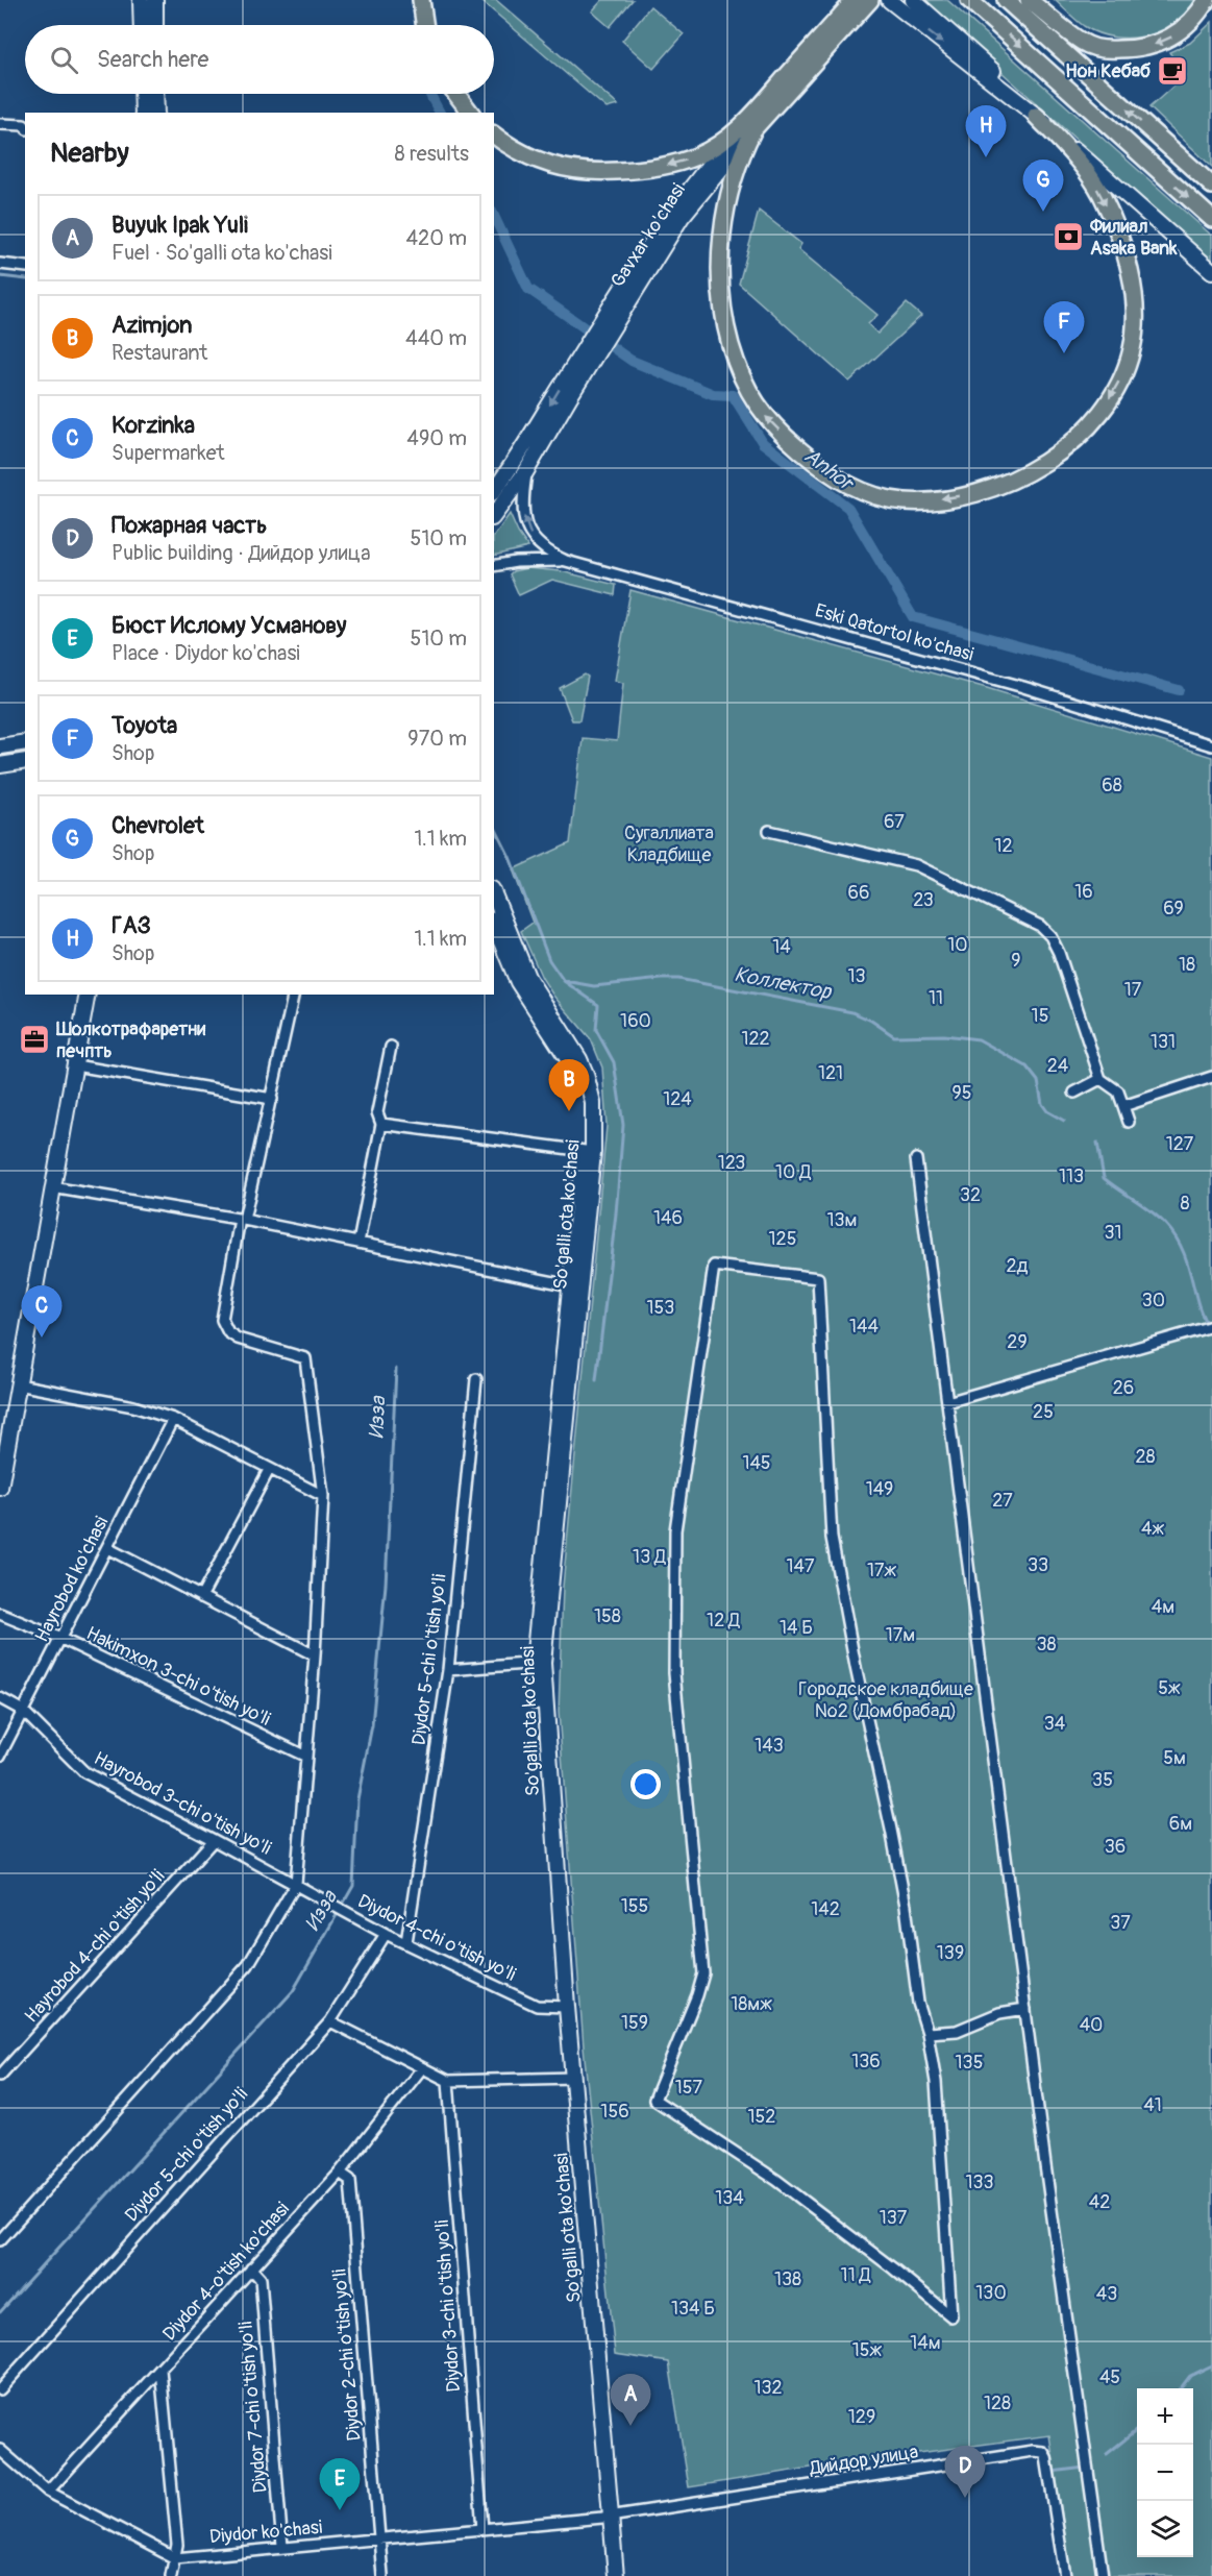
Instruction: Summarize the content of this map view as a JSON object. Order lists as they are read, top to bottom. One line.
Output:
{"streets":{"main road":["Gavxar ko'chasi","So'galli ota ko'chasi"],"street":["Eski Qatortol ko'chasi","Hayrobod ko'chasi","Diydor 5-chi o'tish yo'li","Hakimxon 3-chi o'tish yo'li","Hayrobod 3-chi o'tish yo'li","Diydor 4-chi o'tish yo'li","Hayrobod 4-chi o'tish yo'li","Diydor 4-o'tish ko'chasi","Diydor 3-chi o'tish yo'li","Diydor 2-chi o'tish yo'li","Diydor 7-chi o'tish yo'li","Дийдор улица","Diydor ko'chasi"]},"crossings":[["Gavxar ko'chasi","Eski Qatortol ko'chasi"],["So'galli ota ko'chasi","Diydor 4-chi o'tish yo'li"],["So'galli ota ko'chasi","Дийдор улица"],["So'galli ota ko'chasi","Diydor ko'chasi"],["Hayrobod ko'chasi","Hakimxon 3-chi o'tish yo'li"],["Hayrobod ko'chasi","Hayrobod 3-chi o'tish yo'li"],["Diydor 5-chi o'tish yo'li","Diydor 4-chi o'tish yo'li"],["Hayrobod 3-chi o'tish yo'li","Diydor 4-chi o'tish yo'li"],["Hayrobod 3-chi o'tish yo'li","Hayrobod 4-chi o'tish yo'li"],["Diydor 4-o'tish ko'chasi","Diydor 2-chi o'tish yo'li"],["Diydor 4-o'tish ko'chasi","Diydor 7-chi o'tish yo'li"],["Diydor 3-chi o'tish yo'li","Diydor ko'chasi"],["Diydor 2-chi o'tish yo'li","Diydor ko'chasi"],["Diydor 7-chi o'tish yo'li","Diydor ko'chasi"],["Дийдор улица","Diydor ko'chasi"]],"water":["Anhor","Коллектор","Изза"],"parks":["68","67","Сугаллиата Кладбище","12","16","66","23","69","10","14","9","18","13","17","11","15","160","122","131","24","121","95","124","127","123","10 Д","113","32","8","146","13м","31","125","2д","30","153","144","29","26","25","28","145","149","27","4ж","13 Д","33","147","17ж","4м","158","12 Д","14 Б","17м","38","5ж","Городское кладбище №2 (Домбрабад)","34","143","5м","35","6м","36","155","142","37","139","18мж","159","40","136","135","157","41","156","152","133","134","42","137","11 Д","138","130","43","134 Б","14м","15ж","45","132","128","129"],"places":{"cafe":["Нон Кебаб"],"bank":["Филиал Asaka Bank"],"office":["Шолкотрафаретни печпть"]},"page":{"search":"Search here","pins":["H","G","F","B","C","A","D","E"],"heading":["Nearby","8 results"],"list":[{"mark":"A","name":"Buyuk Ipak Yuli","note":"Fuel · So'galli ota ko'chasi","value":"420 m"},{"mark":"B","name":"Azimjon","note":"Restaurant","value":"440 m"},{"mark":"C","name":"Korzinka","note":"Supermarket","value":"490 m"},{"mark":"D","name":"Пожарная часть","note":"Public building · Дийдор улица","value":"510 m"},{"mark":"E","name":"Бюст Ислому Усманову","note":"Place · Diydor ko'chasi","value":"510 m"},{"mark":"F","name":"Toyota","note":"Shop","value":"970 m"},{"mark":"G","name":"Chevrolet","note":"Shop","value":"1.1 km"},{"mark":"H","name":"ГАЗ","note":"Shop","value":"1.1 km"}],"map_buttons":["+","−"]}}
